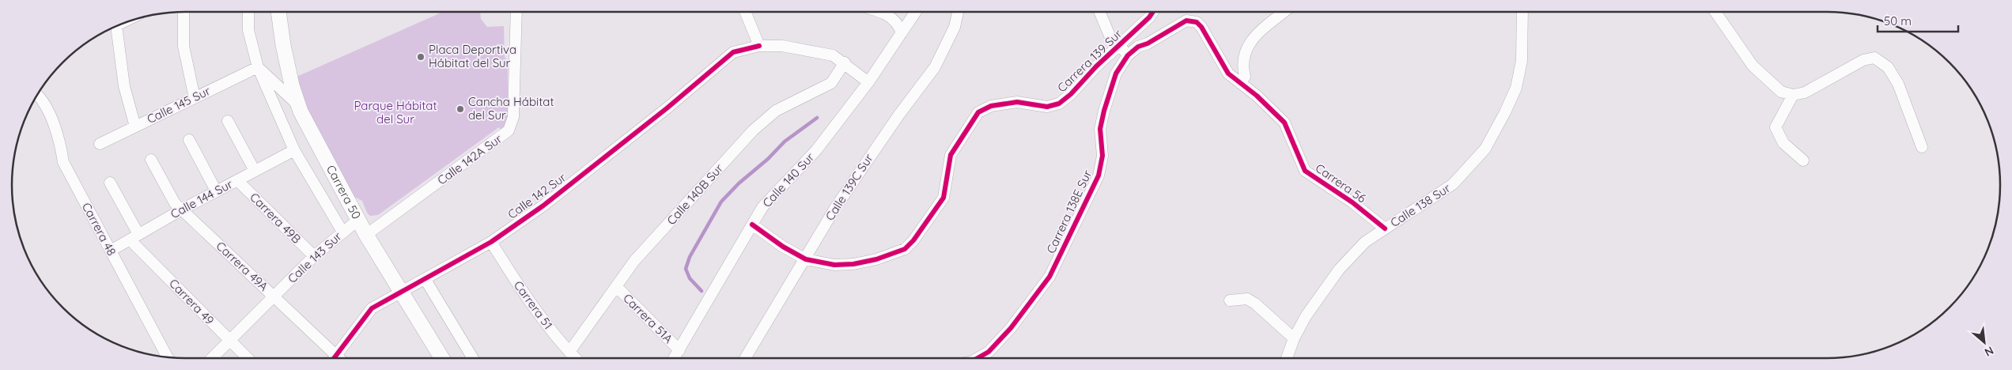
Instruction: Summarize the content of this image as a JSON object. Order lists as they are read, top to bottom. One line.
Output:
{"streets":{"main road":["Carrera 50"],"street":["Carrera 139 Sur","Calle 145 Sur","Calle 142A Sur","Calle 140 Sur","Carrera 56","Calle 139C Sur","Calle 140B Sur","Calle 142 Sur","Calle 144 Sur","Calle 138 Sur","Carrera 138E Sur","Carrera 49B","Carrera 48","Calle 143 Sur","Carrera 49A","Carrera 49","Carrera 51","Carrera 51A"]},"crossings":[["Carrera 139 Sur","Calle 140 Sur"],["Carrera 139 Sur","Calle 139C Sur"],["Calle 145 Sur","Carrera 50"],["Calle 142A Sur","Carrera 50"],["Calle 140 Sur","Calle 142 Sur"],["Calle 140 Sur","Carrera 51A"],["Carrera 56","Calle 138 Sur"],["Carrera 56","Carrera 138E Sur"],["Carrera 50","Calle 142 Sur"],["Carrera 50","Calle 144 Sur"],["Carrera 50","Calle 143 Sur"],["Calle 140B Sur","Calle 142 Sur"],["Calle 140B Sur","Carrera 51"],["Calle 140B Sur","Carrera 51A"],["Calle 142 Sur","Carrera 51"],["Calle 144 Sur","Carrera 49B"],["Calle 144 Sur","Carrera 48"],["Calle 144 Sur","Carrera 49A"],["Calle 144 Sur","Carrera 49"],["Carrera 49B","Calle 143 Sur"],["Calle 143 Sur","Carrera 49A"],["Calle 143 Sur","Carrera 49"]],"parks":["Parque Hábitat del Sur"],"places":["Placa Deportiva Hábitat del Sur","Cancha Hábitat del Sur"],"scale_bar":"50 m","north":"bottom right"}
